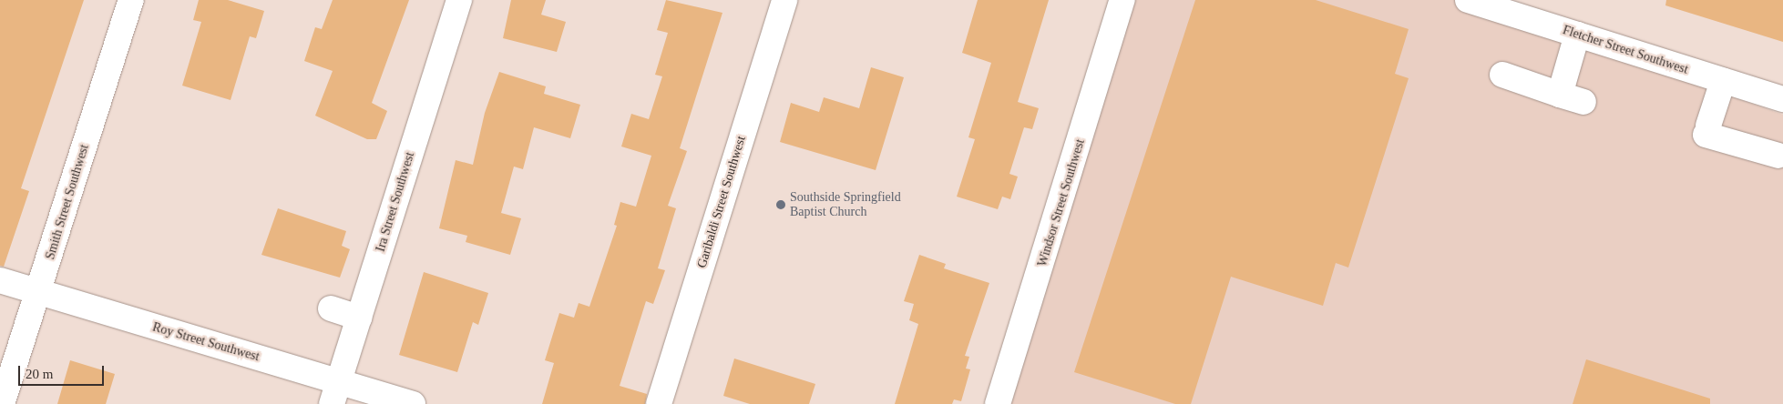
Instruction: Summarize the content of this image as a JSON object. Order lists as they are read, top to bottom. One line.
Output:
{"streets":{"street":["Fletcher Street Southwest","Smith Street Southwest","Ira Street Southwest","Garibaldi Street Southwest","Windsor Street Southwest","Roy Street Southwest"]},"crossings":[["Smith Street Southwest","Roy Street Southwest"],["Ira Street Southwest","Roy Street Southwest"]],"places":["Southside Springfield Baptist Church"],"scale_bar":"20 m"}
